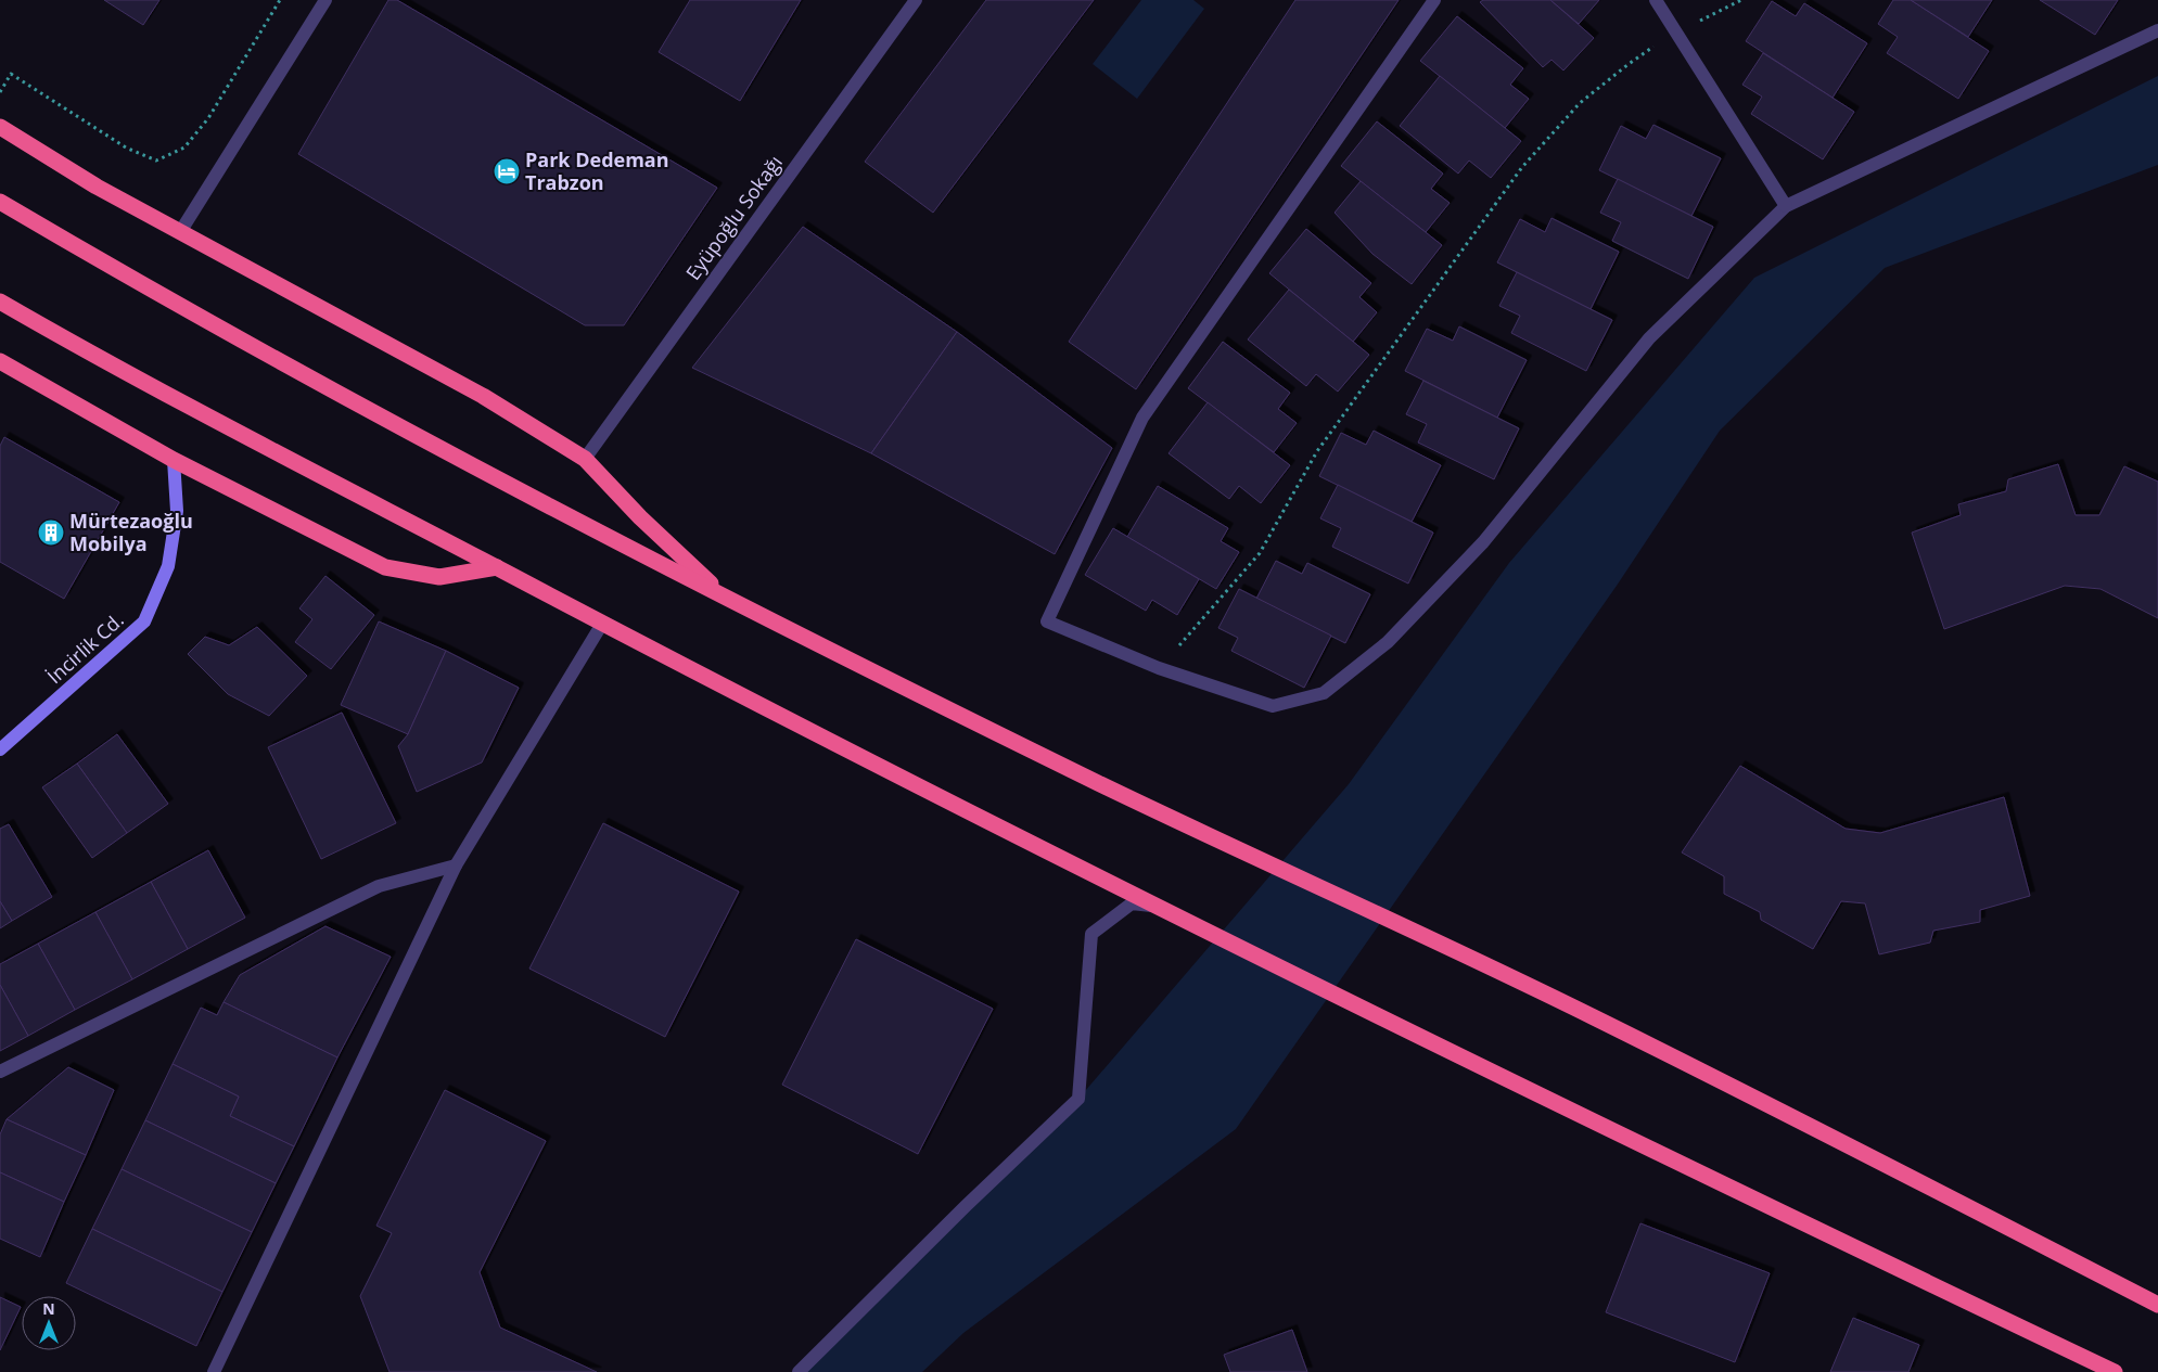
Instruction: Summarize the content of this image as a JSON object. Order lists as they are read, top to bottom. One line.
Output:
{"streets":{"street":["Eyüpoğlu Sokağı","İncirlik Cd."]},"places":{"hotel":["Park Dedeman Trabzon"],"building":["Mürtezaoğlu Mobilya"]},"north":"top"}
